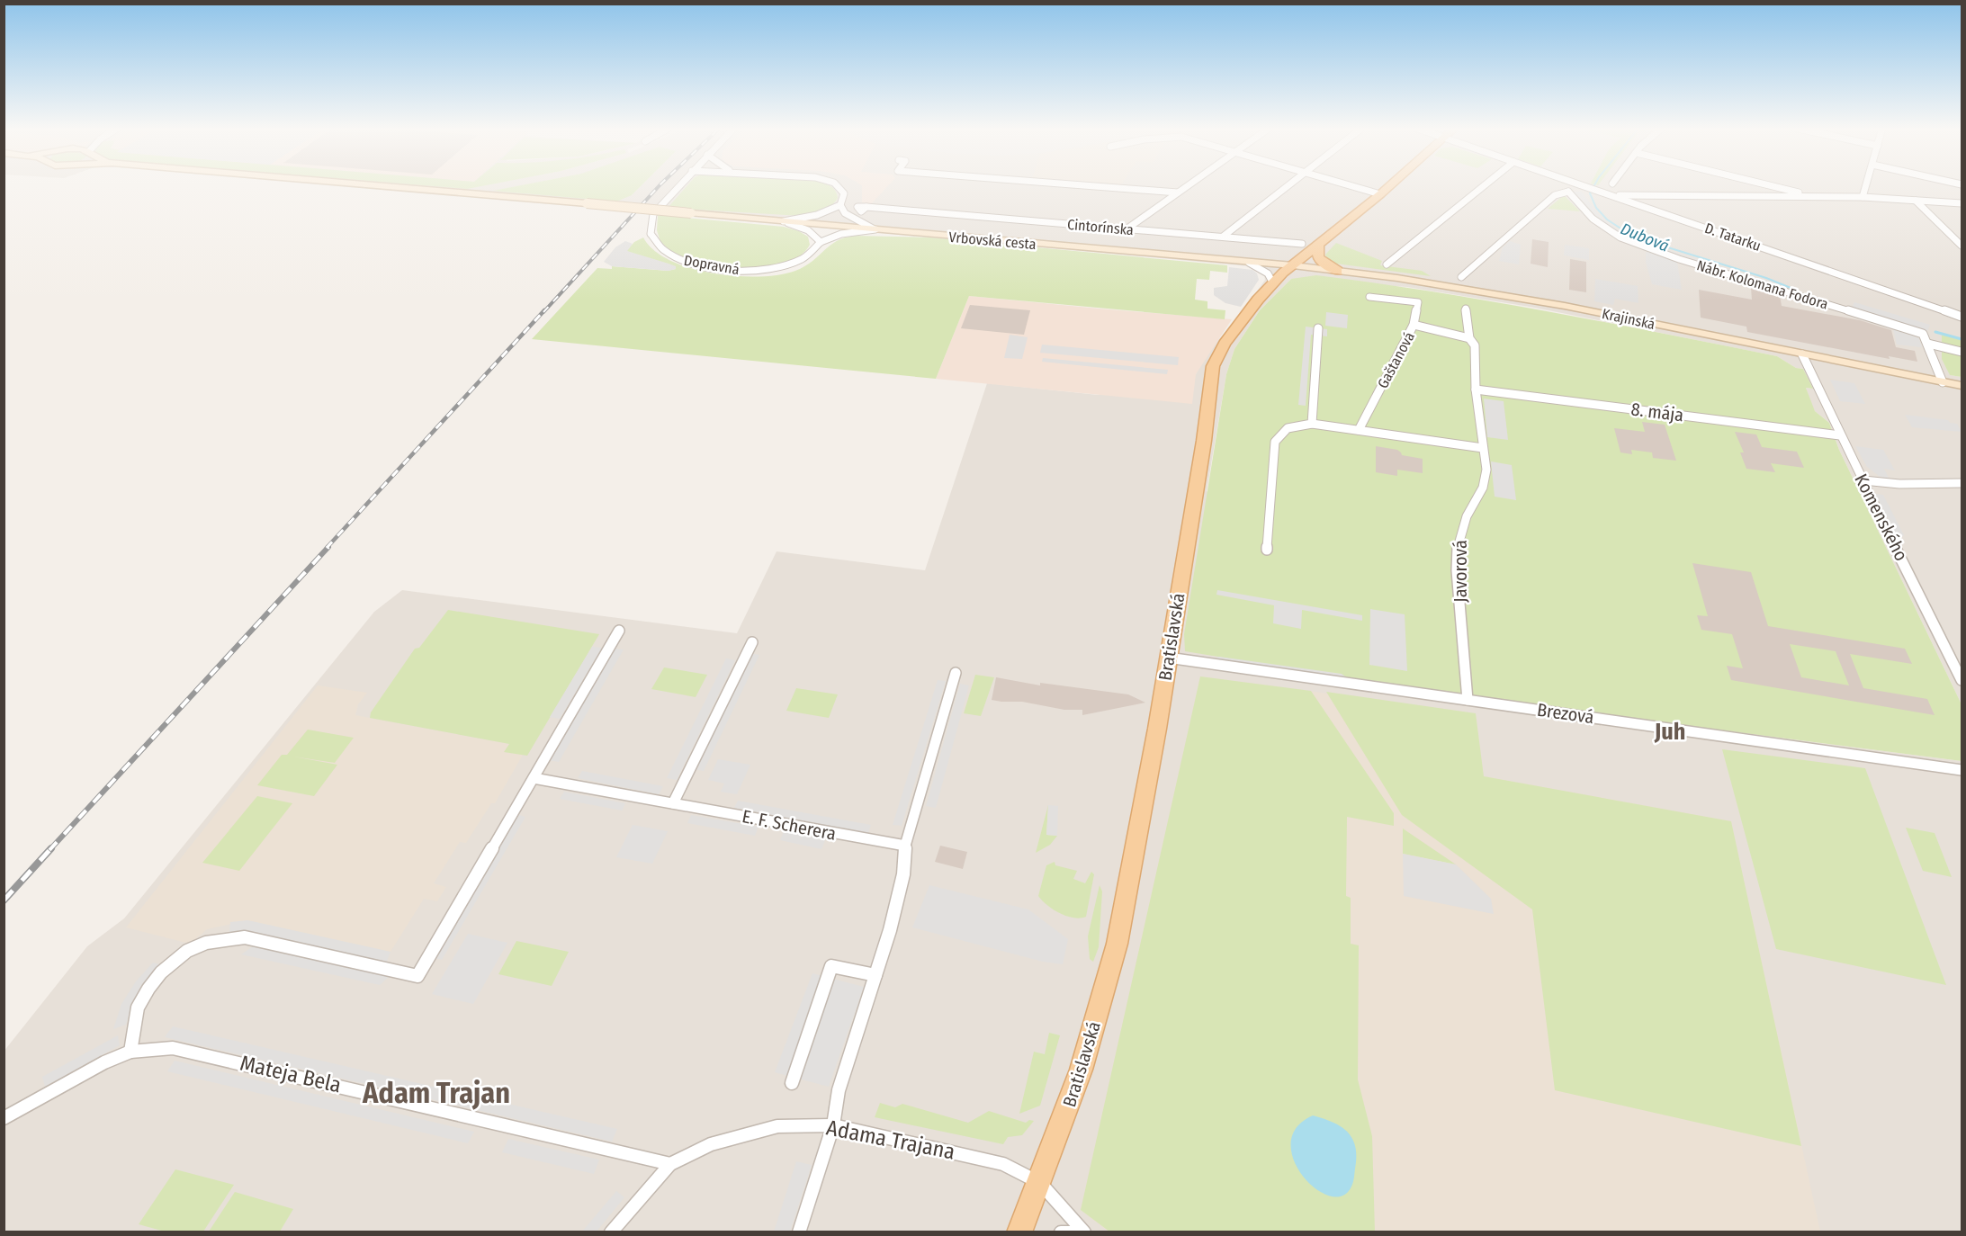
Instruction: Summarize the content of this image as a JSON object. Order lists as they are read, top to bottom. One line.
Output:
{"streets":{"main road":["Vrbovská cesta","Krajinská","Bratislavská"],"street":["Cintorínska","D. Tatarku","Dopravná","Nábr. Kolomana Fodora","Gaštanová","8. mája","Komenského","Javorová","Brezová","E. F. Scherera","Mateja Bela","Adama Trajana"]},"crossings":[["Vrbovská cesta","Krajinská"],["Vrbovská cesta","Bratislavská"],["Krajinská","Komenského"],["Krajinská","Bratislavská"],["8. mája","Komenského"],["8. mája","Javorová"],["Javorová","Brezová"],["Bratislavská","Brezová"],["Bratislavská","Adama Trajana"],["Mateja Bela","Adama Trajana"]],"districts":["Juh","Adam Trajan"],"water":["Dubová"]}
